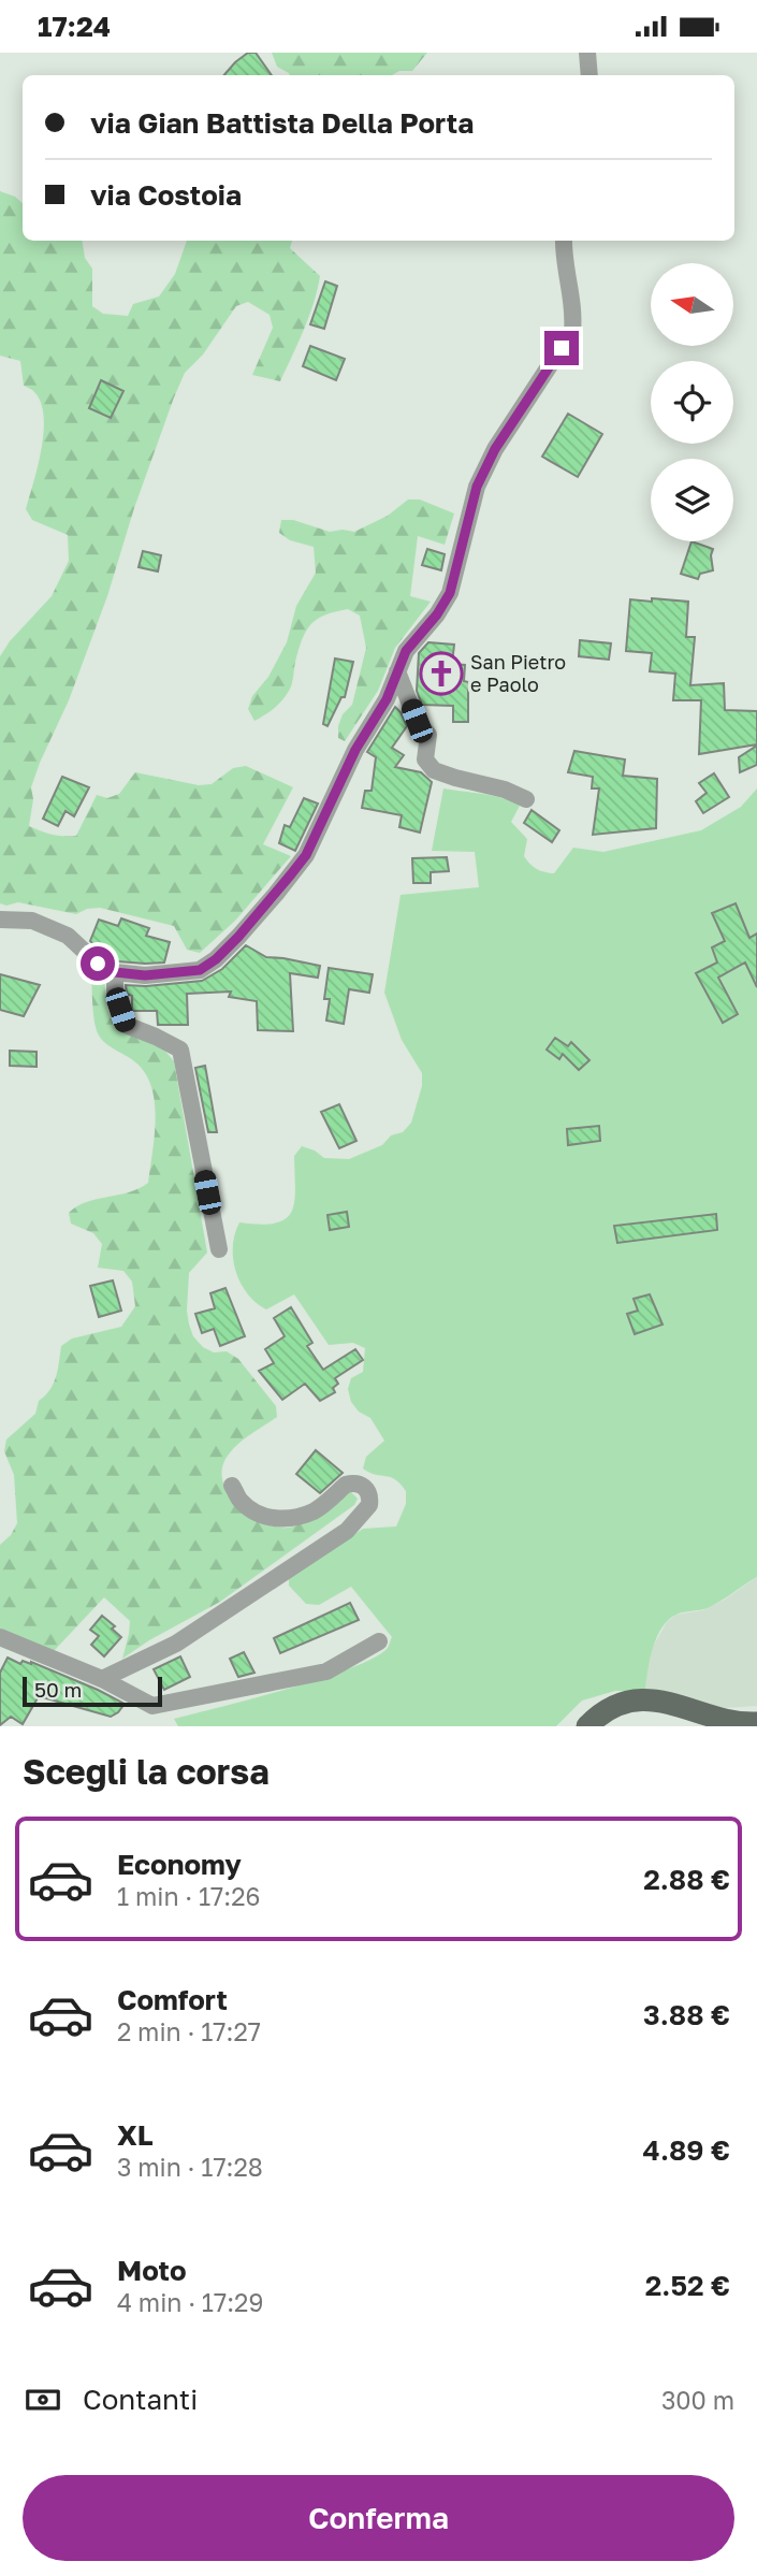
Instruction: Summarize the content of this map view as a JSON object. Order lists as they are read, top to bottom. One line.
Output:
{"places":{"church":["San Pietro e Paolo"]},"scale_bar":"50 m","north":"left","page":{"status":"17:24","banner":["via Gian Battista Della Porta","via Costoia"],"scale":"50 m","heading":"Scegli la corsa","list":[{"name":"Economy","note":"1 min · 17:26","value":"2.88 €"},{"name":"Comfort","note":"2 min · 17:27","value":"3.88 €"},{"name":"XL","note":"3 min · 17:28","value":"4.89 €"},{"name":"Moto","note":"4 min · 17:29","value":"2.52 €"}],"pay":["Contanti","300 m"],"buttons":"Conferma"}}
